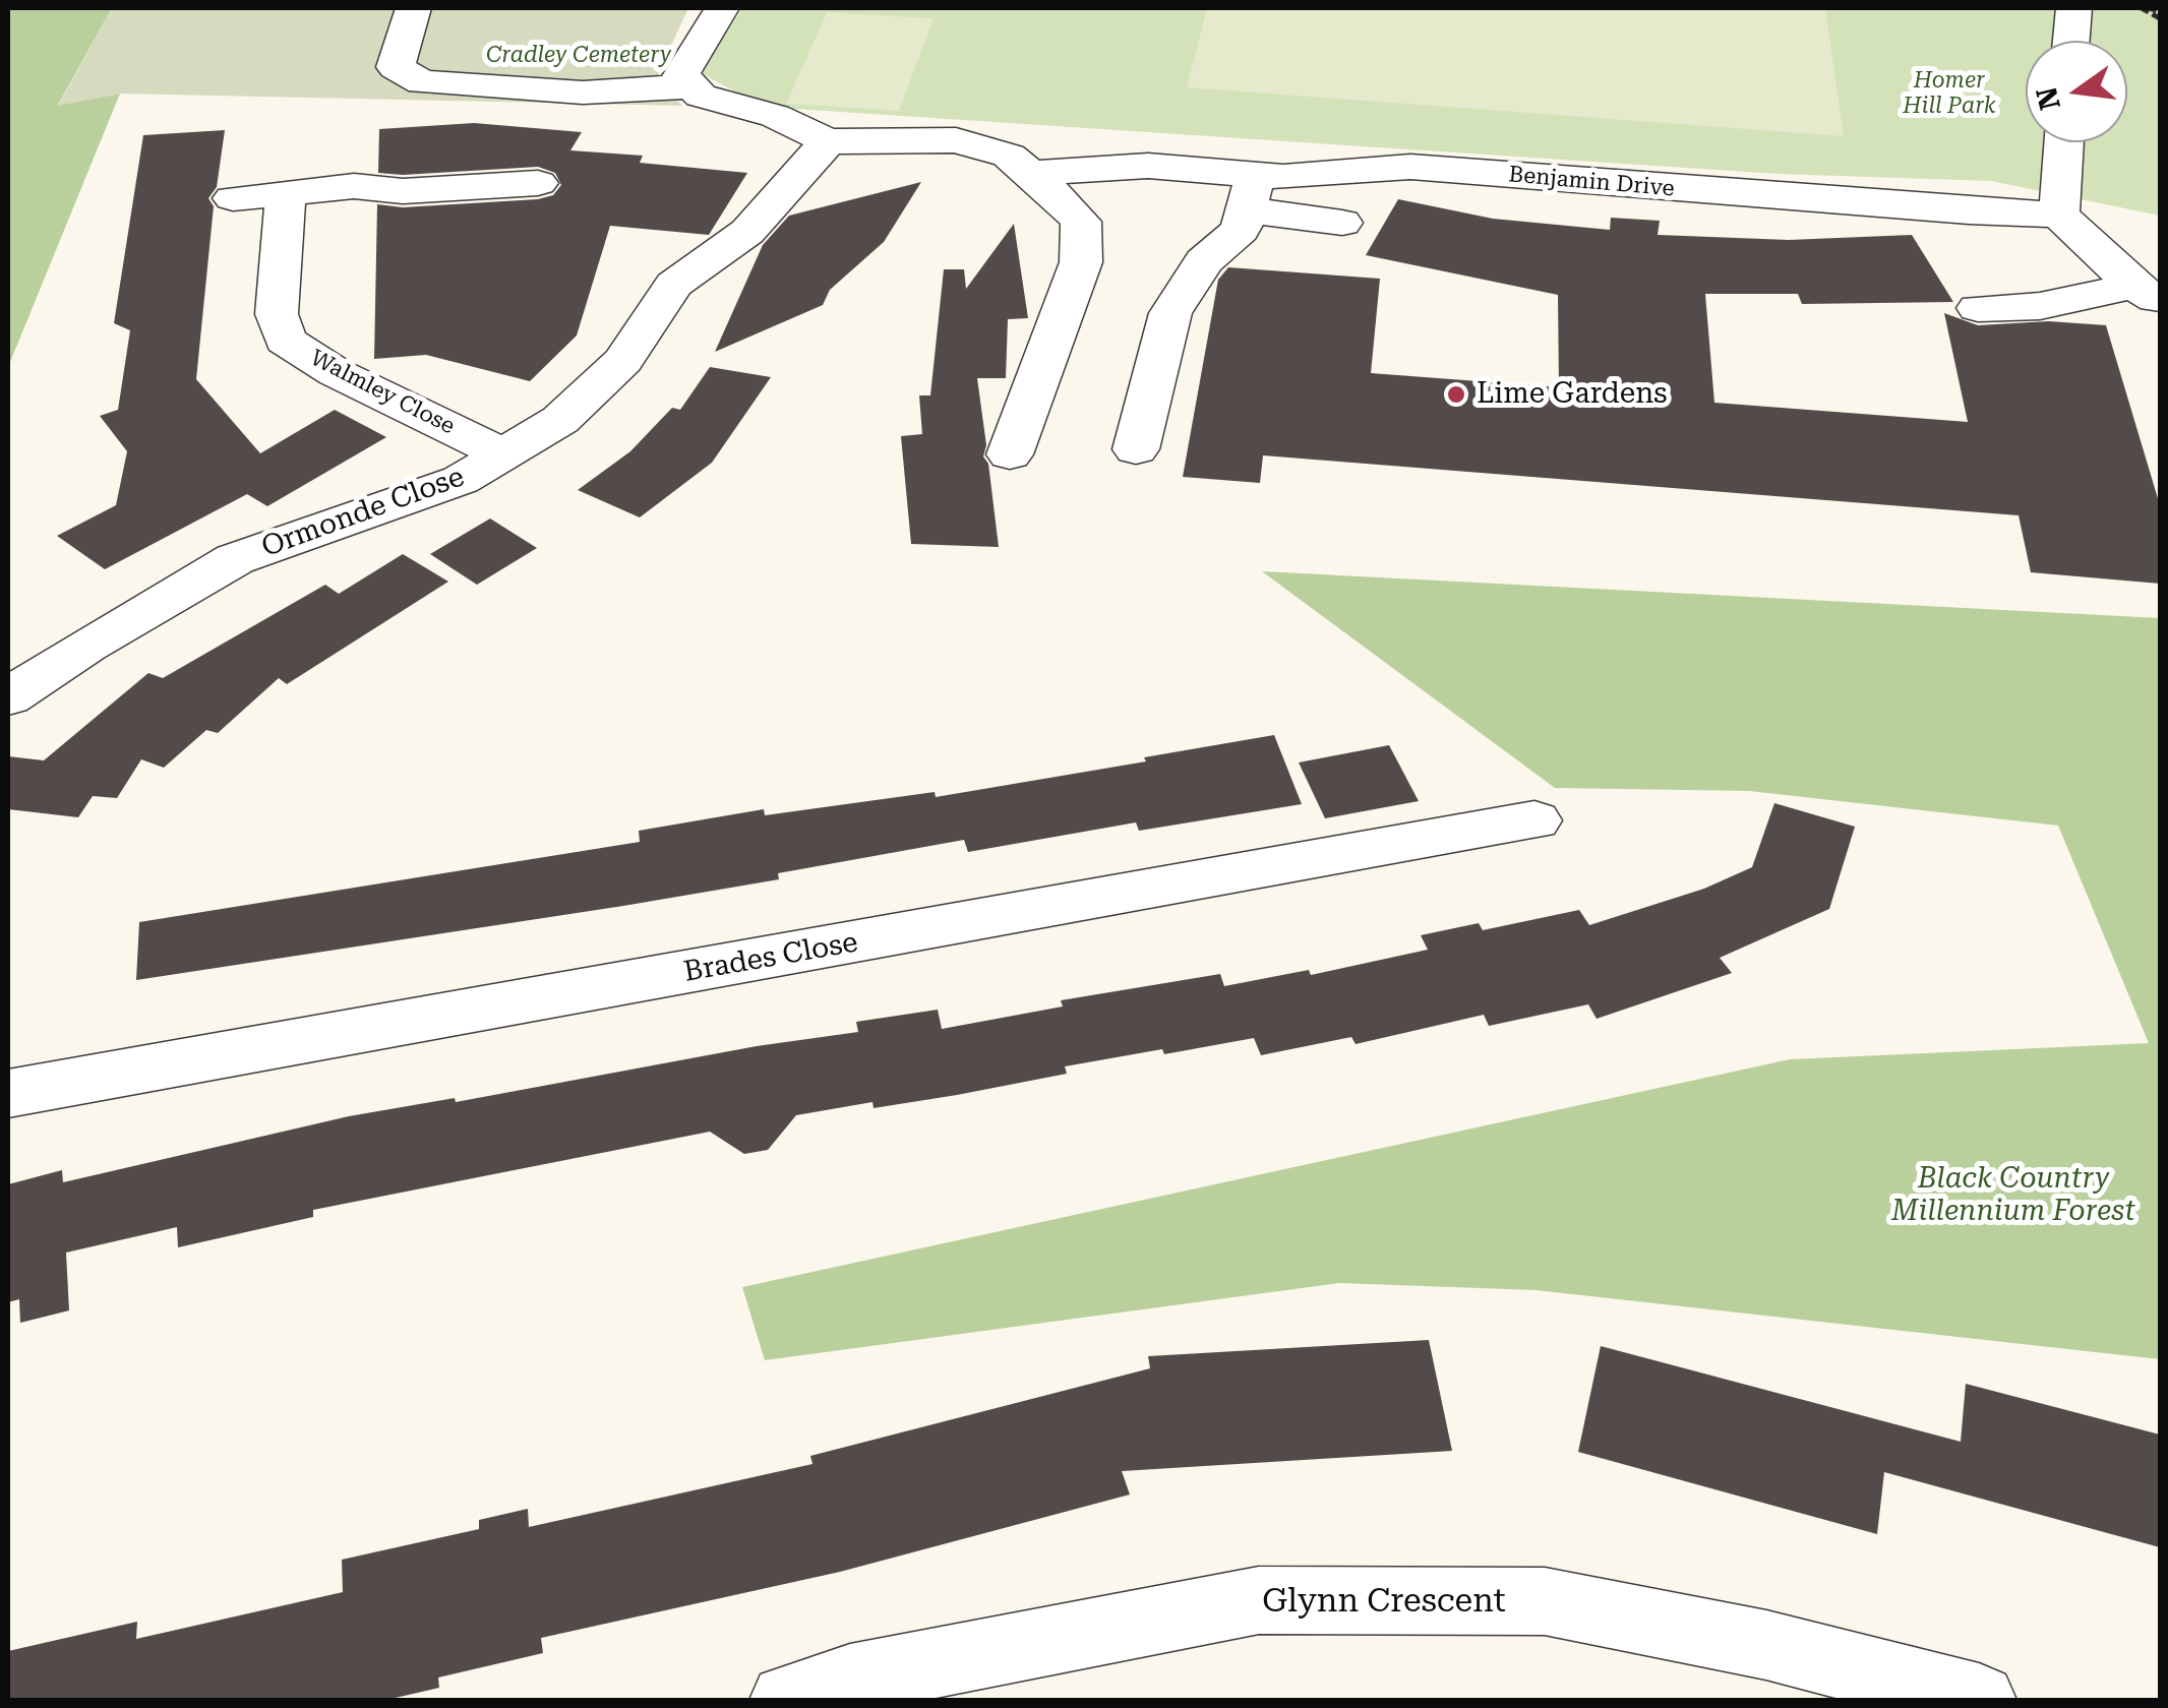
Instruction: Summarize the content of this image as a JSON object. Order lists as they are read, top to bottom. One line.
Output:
{"streets":{"street":["Benjamin Drive","Walmley Close","Ormonde Close","Brades Close","Glynn Crescent"]},"crossings":[["Walmley Close","Ormonde Close"]],"parks":["Cradley Cemetery","Homer Hill Park","Black Country Millennium Forest"],"places":["Lime Gardens"],"north":"left"}
